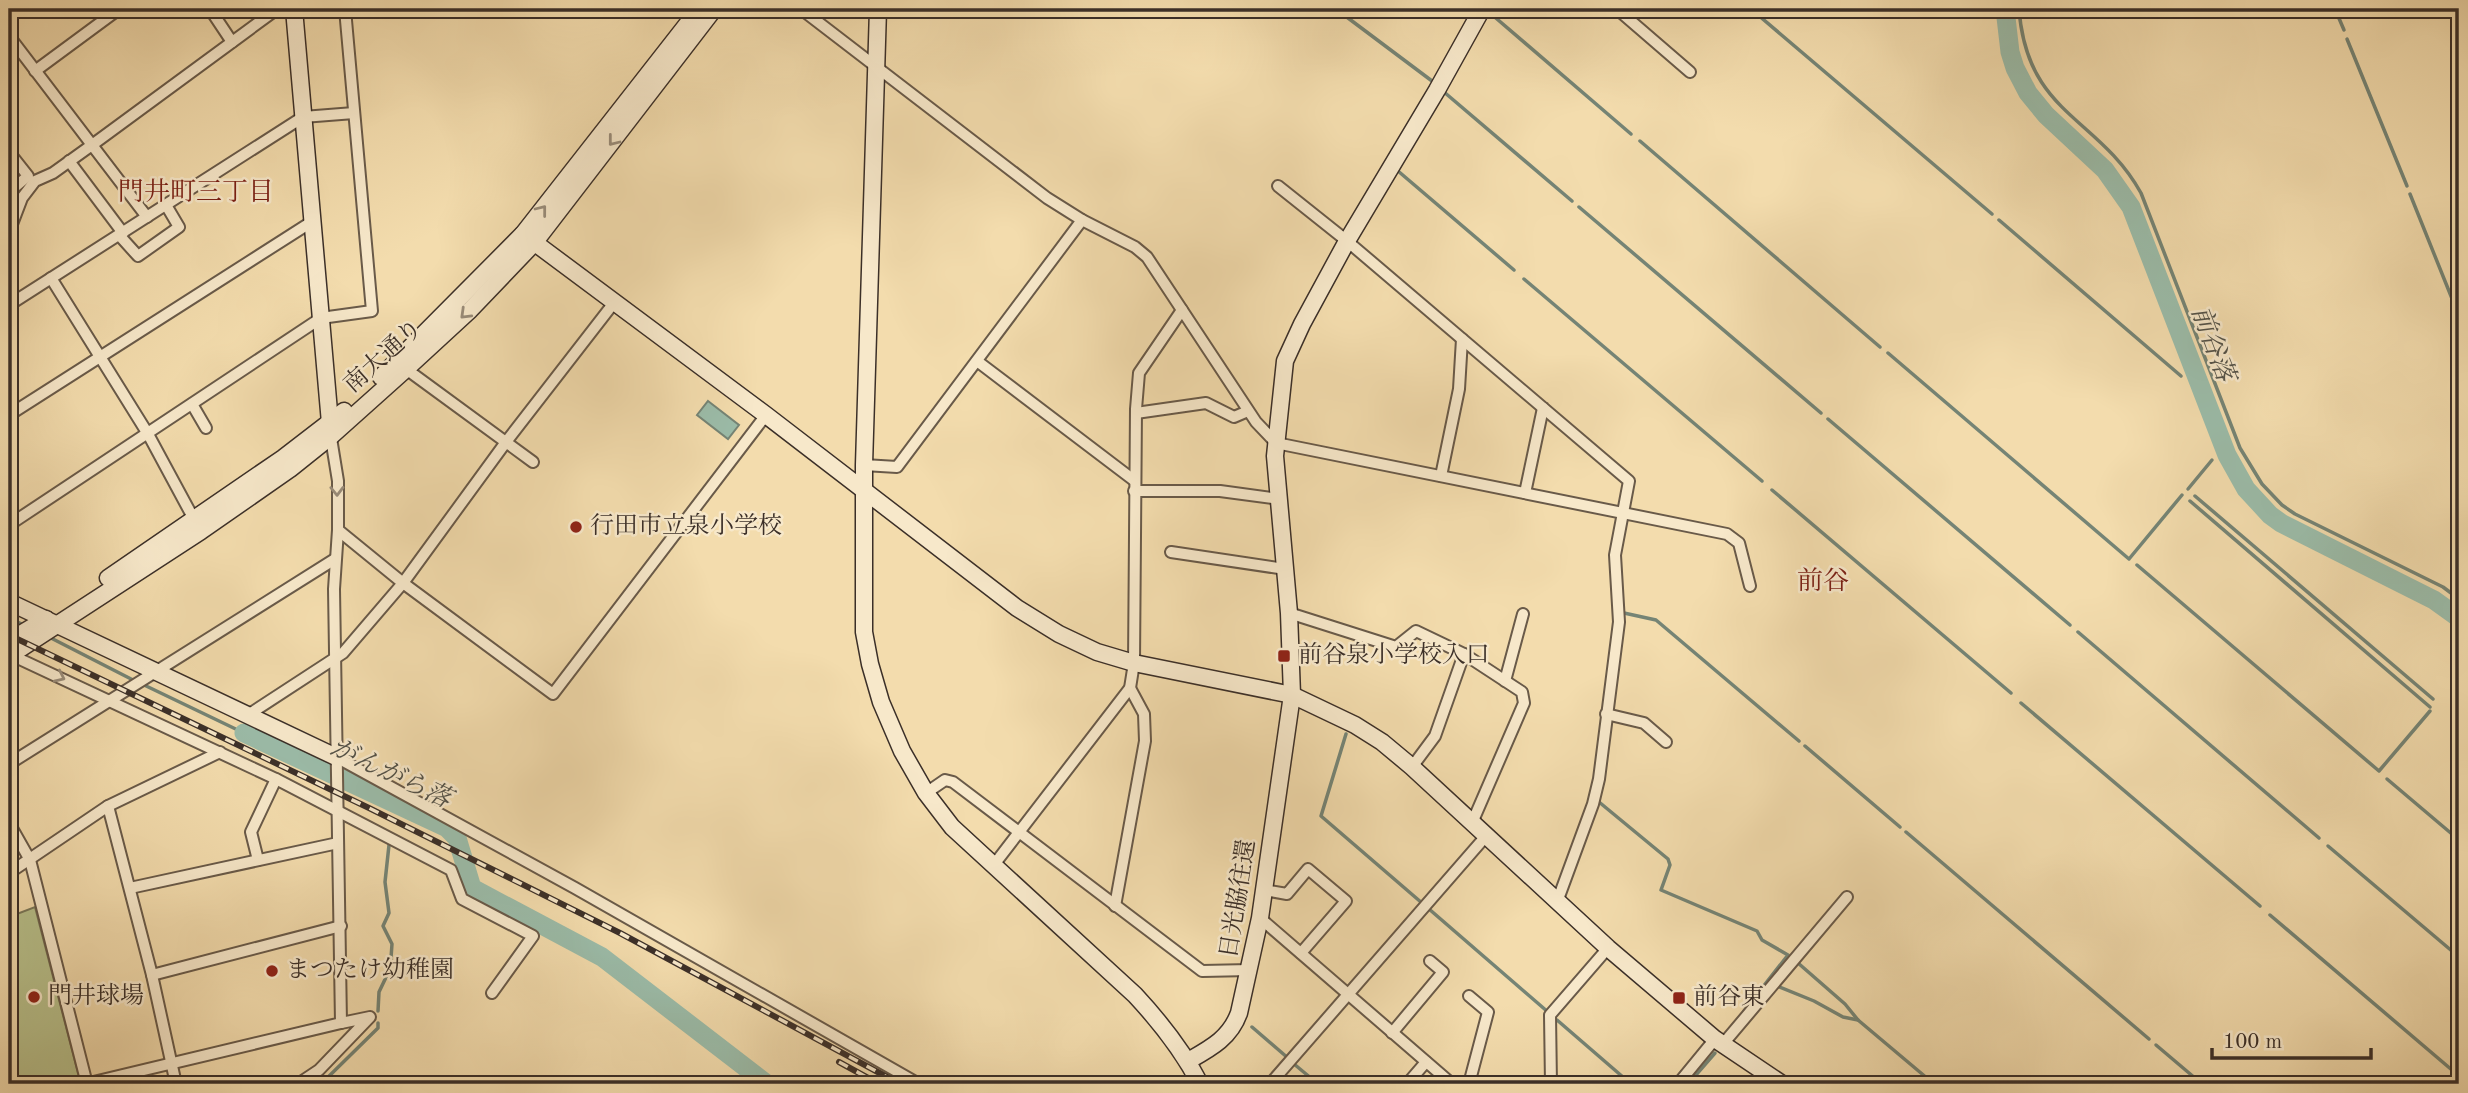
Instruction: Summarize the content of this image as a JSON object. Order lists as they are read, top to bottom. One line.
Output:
{"streets":{"street":["南大通り","日光脇往還"]},"districts":["門井町三丁目","前谷"],"water":["前谷落","がんがら落"],"places":{"other":["行田市立泉小学校","まつたけ幼稚園","門井球場"],"transit":["前谷泉小学校入口","前谷東"]},"scale_bar":"100 m"}
